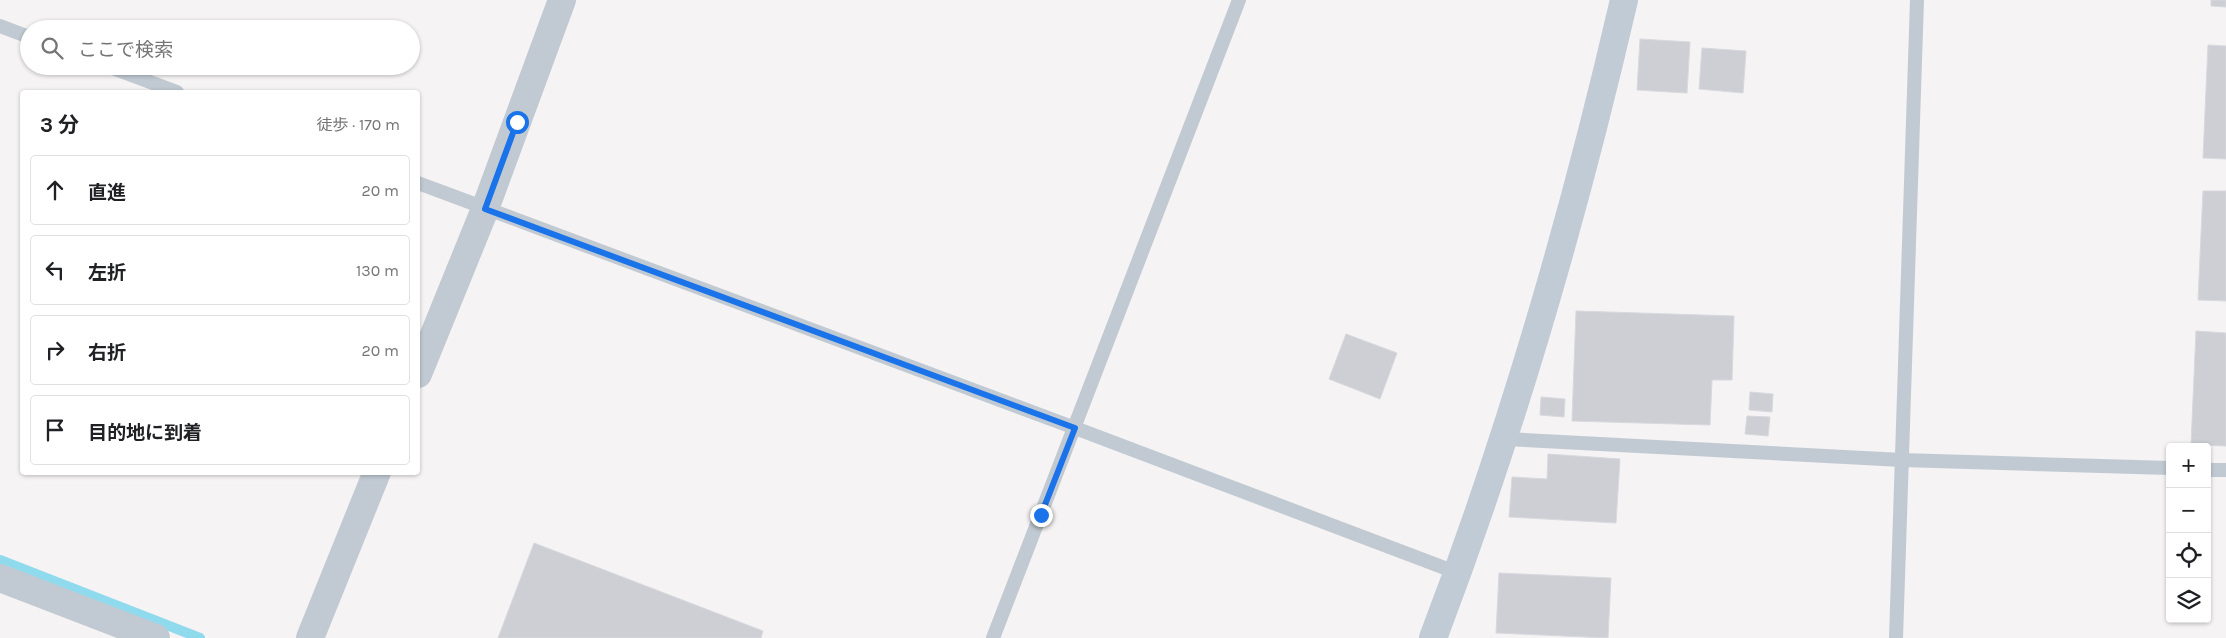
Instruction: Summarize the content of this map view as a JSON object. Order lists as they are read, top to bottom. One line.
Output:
{"page":{"search":"ここで検索","heading":["3 分","徒歩 · 170 m"],"list":[["直進","20 m"],["左折","130 m"],["右折","20 m"],"目的地に到着"],"map_buttons":["+","−"]}}
